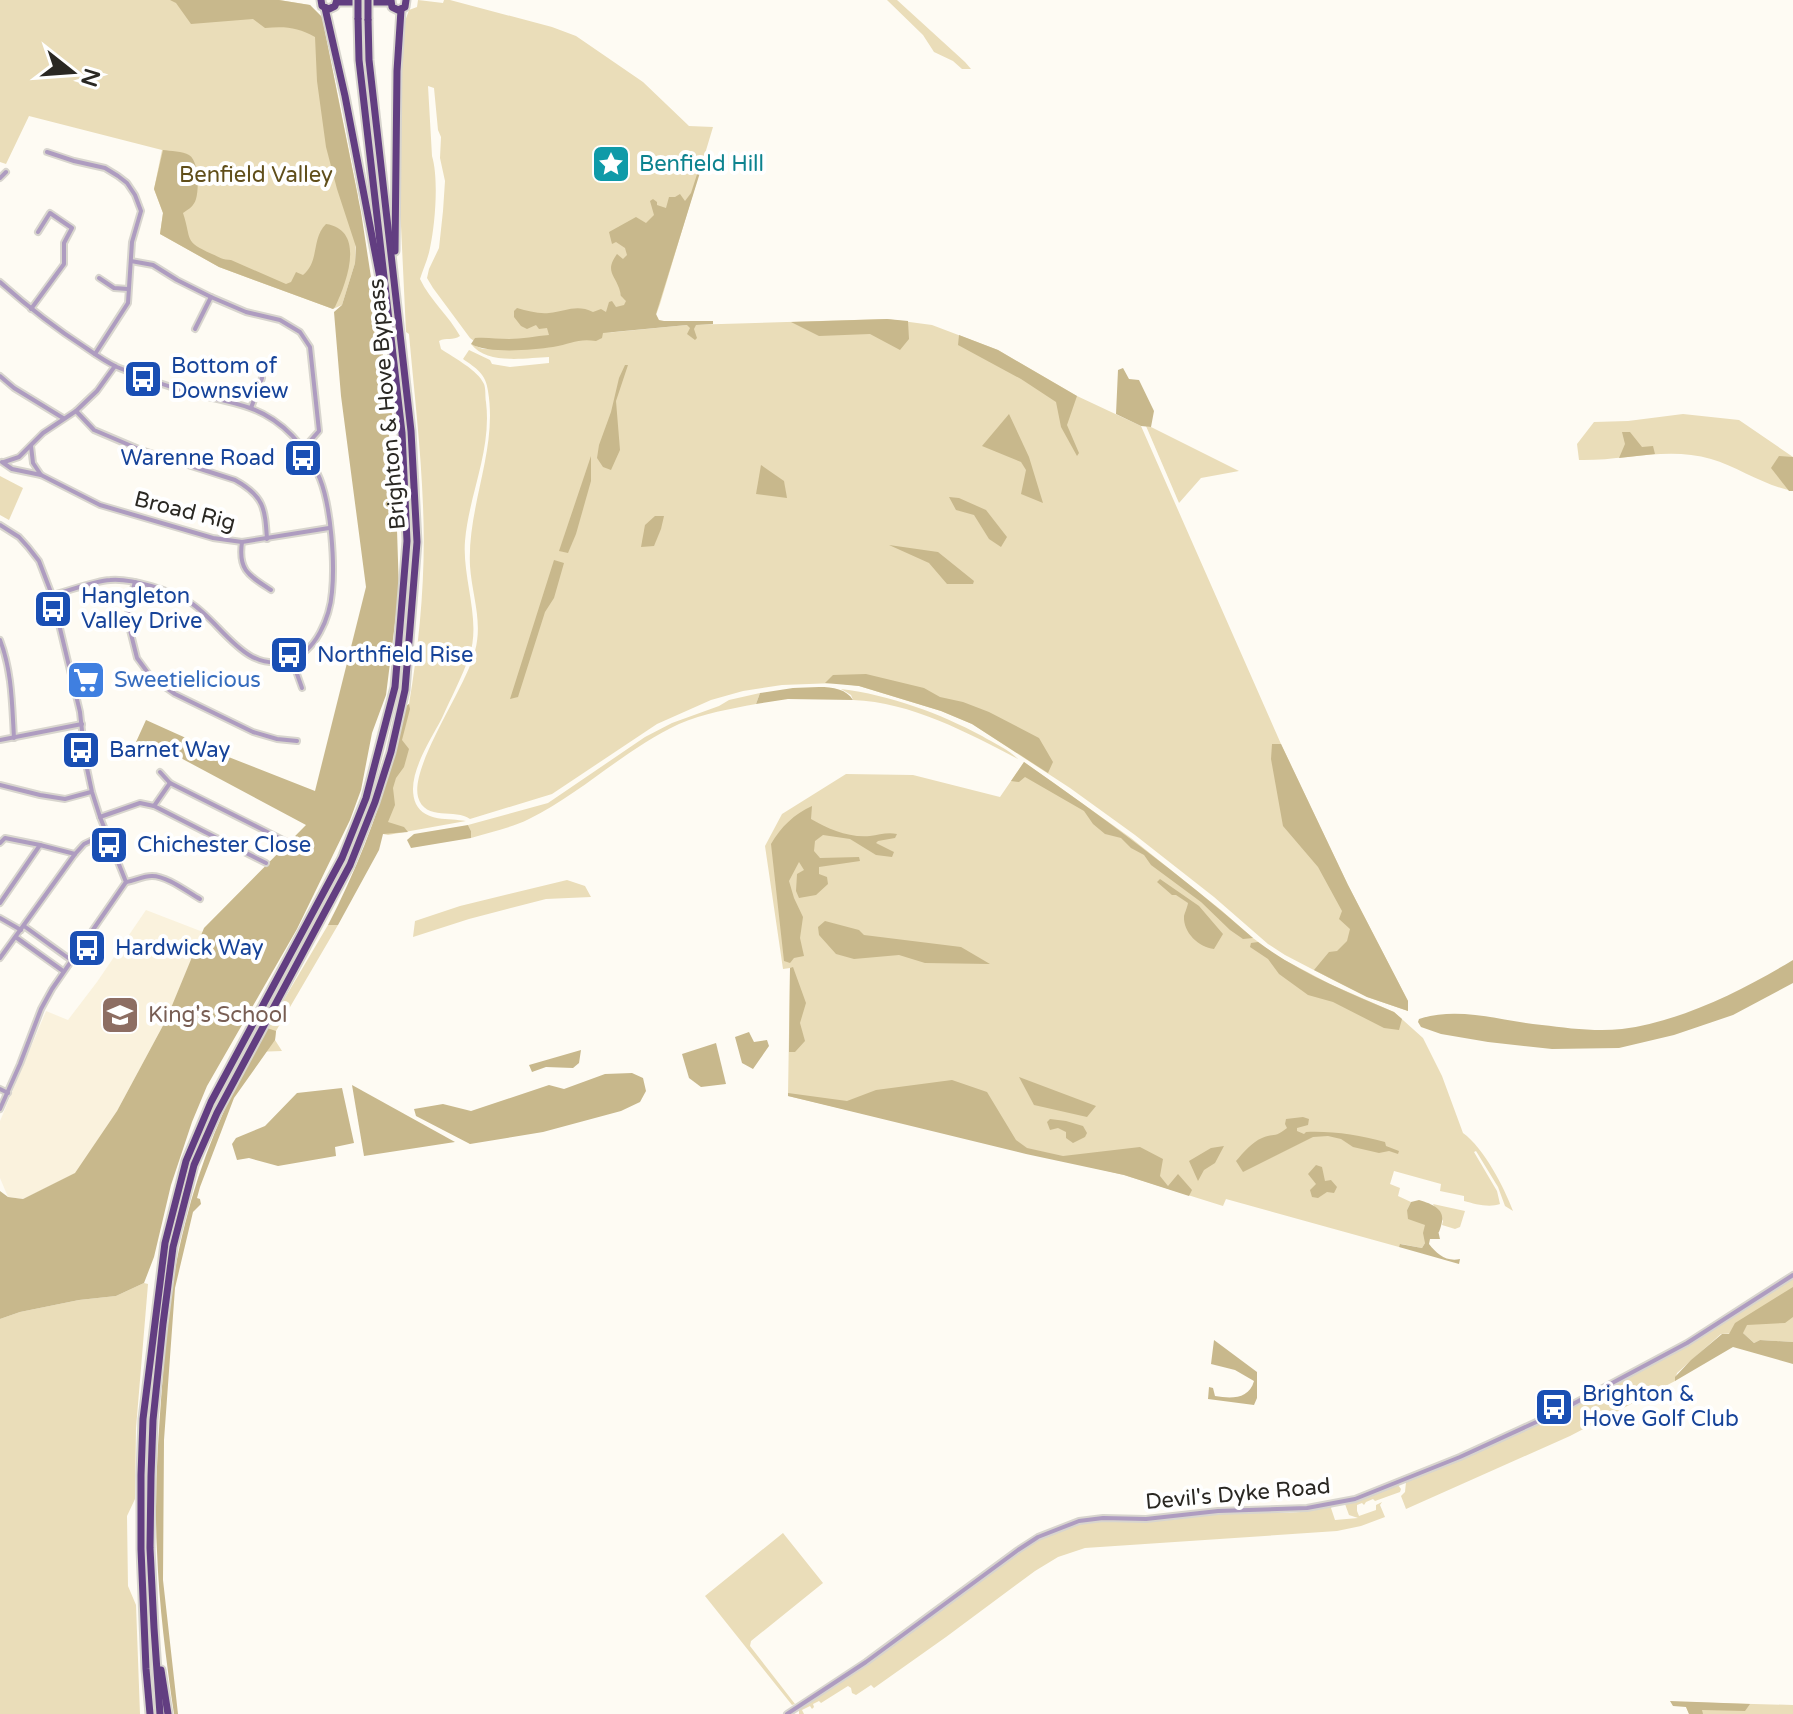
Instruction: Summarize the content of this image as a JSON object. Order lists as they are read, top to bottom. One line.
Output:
{"streets":{"highway":["Brighton & Hove Bypass"],"street":["Broad Rig","Devil's Dyke Road"]},"parks":["Benfield Valley"],"places":{"place":["Benfield Hill"],"bus stop":["Bottom of Downsview","Warenne Road","Hangleton Valley Drive","Northfield Rise","Barnet Way","Chichester Close","Hardwick Way","Brighton & Hove Golf Club"],"supermarket":["Sweetielicious"],"school or university":["King's School"]},"north":"right"}
